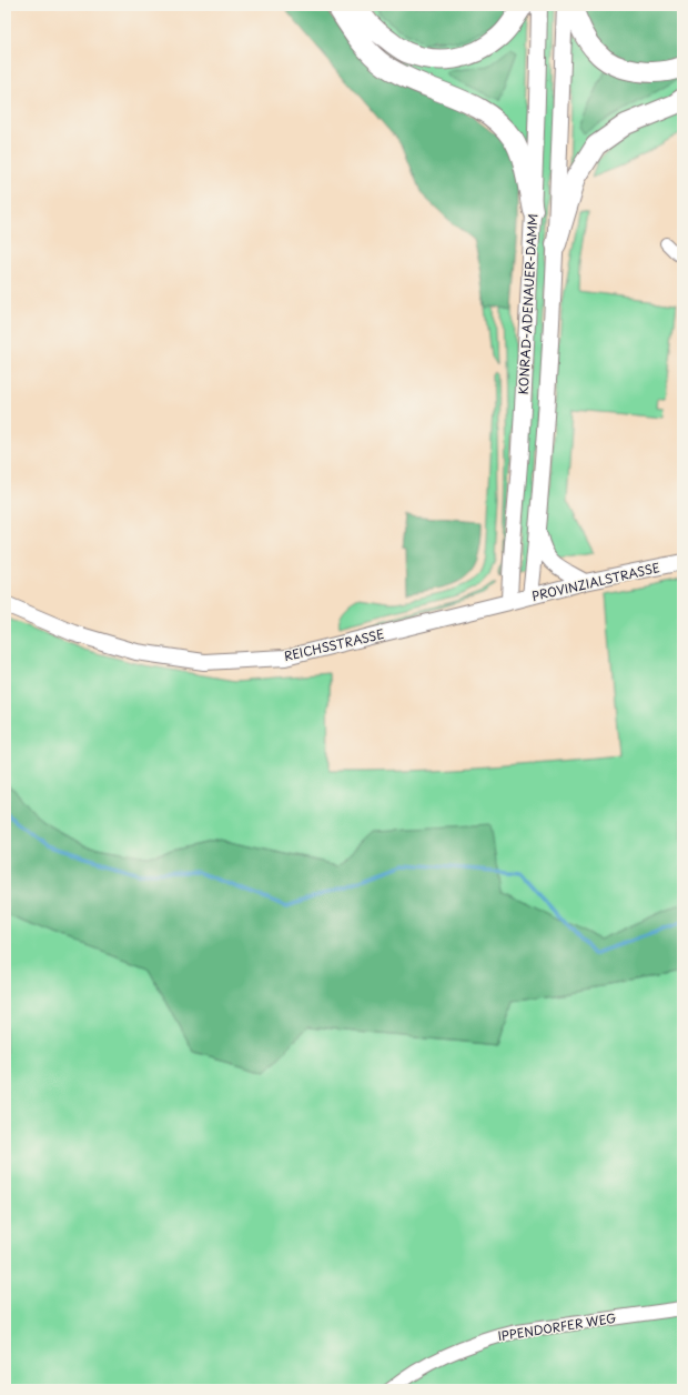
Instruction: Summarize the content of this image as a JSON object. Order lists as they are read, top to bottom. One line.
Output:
{"streets":{"main road":["KONRAD-ADENAUER-DAMM","PROVINZIALSTRASSE","REICHSSTRASSE"],"street":["IPPENDORFER WEG"]},"crossings":[["KONRAD-ADENAUER-DAMM","PROVINZIALSTRASSE"],["KONRAD-ADENAUER-DAMM","REICHSSTRASSE"],["PROVINZIALSTRASSE","REICHSSTRASSE"]]}
